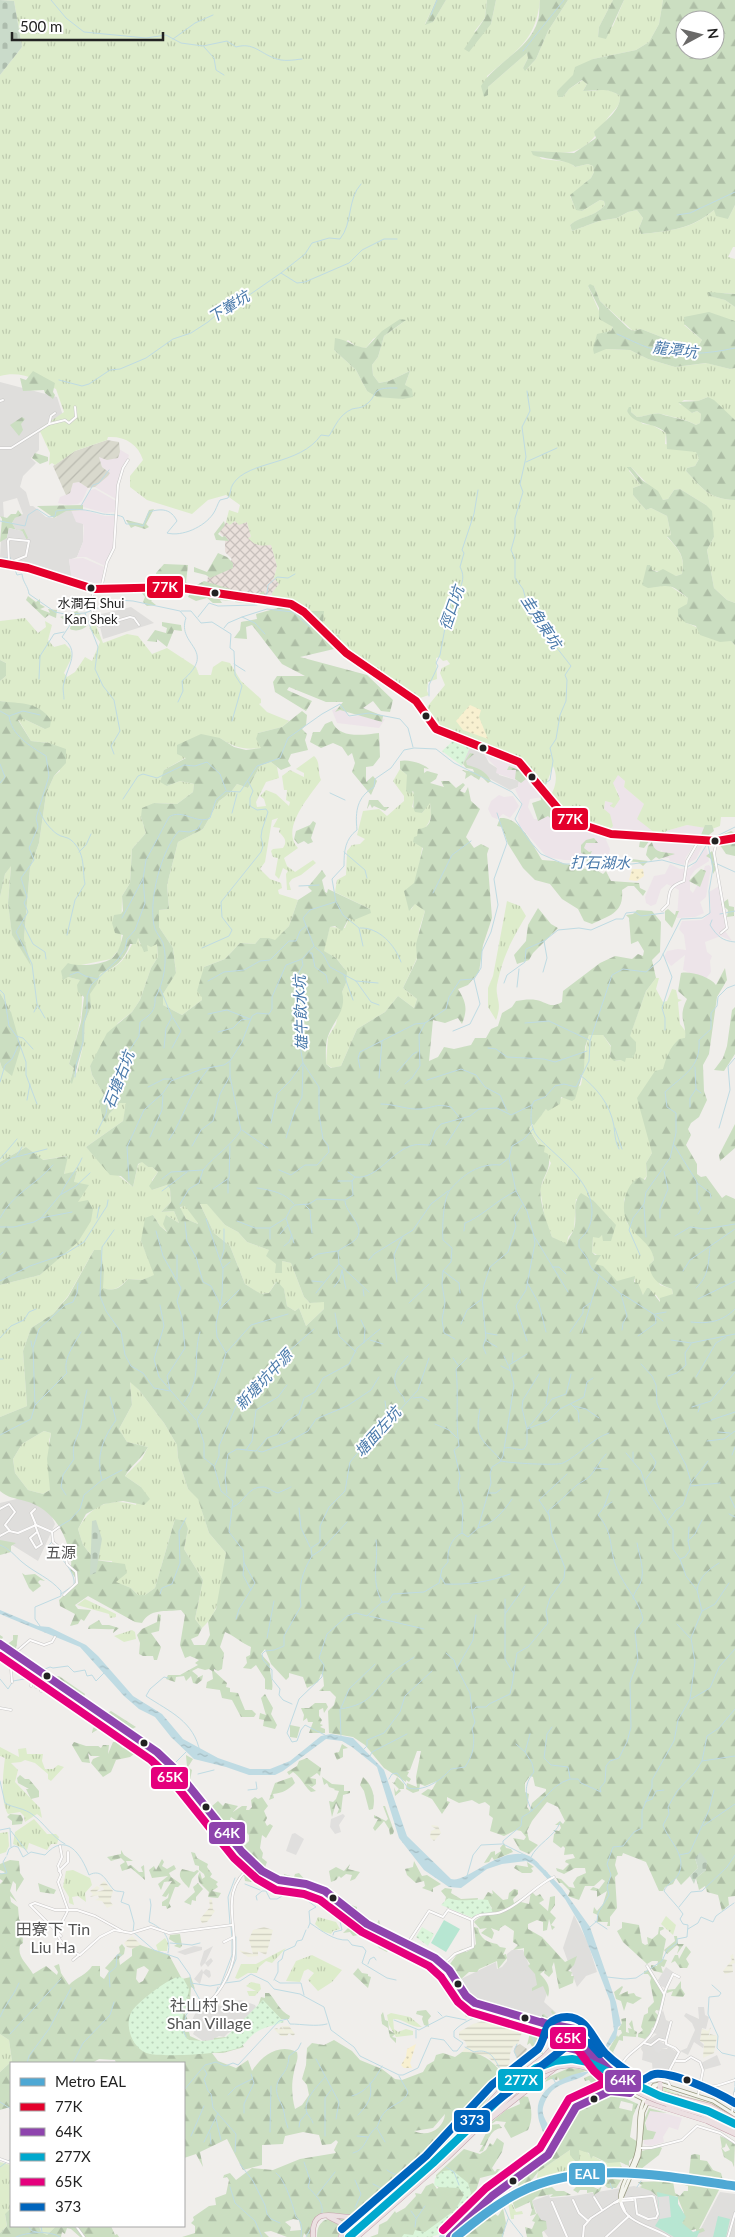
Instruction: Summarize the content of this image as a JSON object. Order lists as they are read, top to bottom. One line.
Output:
{"districts":["五源","田寮下 Tin Liu Ha","社山村 She Shan Village"],"water":["下輋坑","龍潭坑","徑口坑","圭角東坑","打石湖水","雄牛飲水坑","石塘右坑","新塘坑中源","塘面左坑"],"places":["水澗石 Shui Kan Shek"],"lines":["transit line 77K","transit line 64K","transit line 65K","transit line 373","transit line 277X","metro line EAL"],"legend":["Metro EAL","77K","64K","277X","65K","373"],"scale_bar":"500 m","north":"right"}
